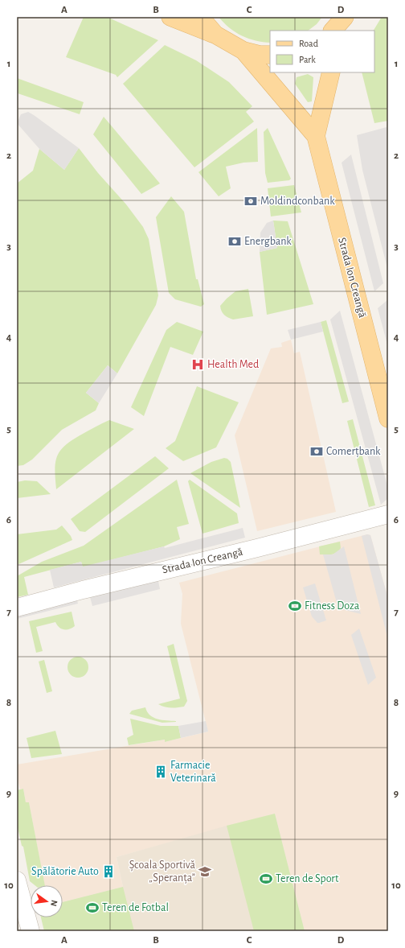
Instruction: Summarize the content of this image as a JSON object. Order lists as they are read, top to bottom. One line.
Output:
{"streets":{"main road":["Strada Ion Creangă"]},"places":{"bank":["Moldindconbank","Energbank","Comerțbank"],"hospital":["Health Med"],"sports":["Fitness Doza","Teren de Sport","Teren de Fotbal"],"building":["Farmacie Veterinară","Spălătorie Auto"],"school or university":["Școala Sportivă „Speranța”"]},"legend":["Road","Park"],"north":"right","grid":{"columns":["A","B","C","D"],"rows":["1","2","3","4","5","6","7","8","9","10"]}}
